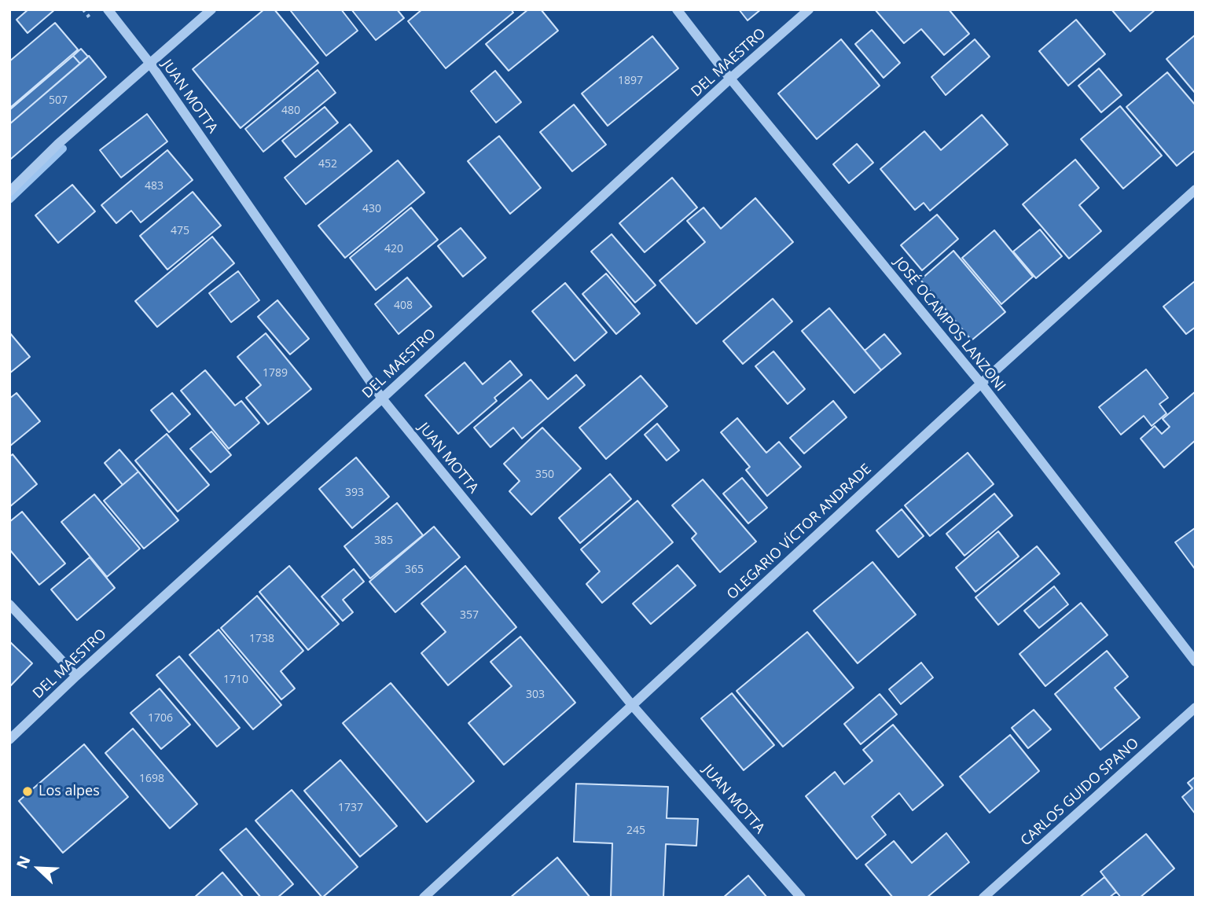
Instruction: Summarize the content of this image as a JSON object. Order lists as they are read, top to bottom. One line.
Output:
{"streets":{"street":["DEL MAESTRO","JUAN MOTTA","JOSÉ OCAMPOS LANZONI","OLEGARIO VÍCTOR ANDRADE","CARLOS GUIDO SPANO"]},"crossings":[["DEL MAESTRO","JUAN MOTTA"],["DEL MAESTRO","JOSÉ OCAMPOS LANZONI"],["JUAN MOTTA","OLEGARIO VÍCTOR ANDRADE"],["JOSÉ OCAMPOS LANZONI","OLEGARIO VÍCTOR ANDRADE"]],"places":["Los alpes"],"house_numbers":["1897","507","480","452","483","430","475","420","408","1789","350","393","385","365","357","1738","1710","303","1706","1698","1737","245"],"north":"top left"}
